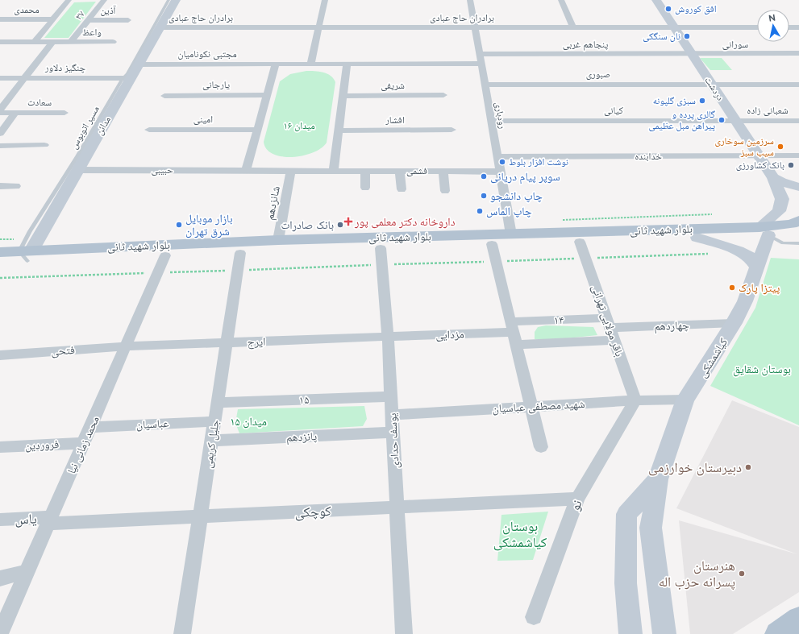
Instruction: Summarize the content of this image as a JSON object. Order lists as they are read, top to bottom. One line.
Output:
{"streets":{"main road":["دردشت","مدائن","بلوار شهید ثانی","کیاشمشکی"],"street":["محمدی","آذین","۲۷","برادران حاج عبادی","واعظ","پنجاهم غربی","سورانی","مجتبی نکونامیان","چنگیز دلاور","صبوری","یارجانی","شریفی","سعادت","کیانی","شعبانی زاده","رودباری","امینی","افشار","خدابنده","حبیبی","فشمی","شانزدهم","۱۴","باقر مولایی تهرانی","چهاردهم","مزدایی","ایرج","فتحی","۱۵","شهید مصطفی عباسیان","عباسیان","پانزدهم","یوسف حدادی","جلیل کریمی","فروردین","محمد زمانی نیا","نو","کوچکی","یاس"],"lane":["مسیر اتوبوس"]},"crossings":[["آذین","۲۷"],["۲۷","واعظ"],["برادران حاج عبادی","دردشت"],["برادران حاج عبادی","رودباری"],["برادران حاج عبادی","مدائن"],["پنجاهم غربی","سورانی"],["پنجاهم غربی","دردشت"],["پنجاهم غربی","رودباری"],["سورانی","دردشت"],["مجتبی نکونامیان","مدائن"],["چنگیز دلاور","مدائن"],["چنگیز دلاور","مسیر اتوبوس"],["صبوری","دردشت"],["صبوری","رودباری"],["دردشت","کیانی"],["دردشت","شعبانی زاده"],["دردشت","خدابنده"],["دردشت","بلوار شهید ثانی"],["دردشت","کیاشمشکی"],["کیانی","شعبانی زاده"],["کیانی","رودباری"],["رودباری","خدابنده"],["رودباری","فشمی"],["رودباری","بلوار شهید ثانی"],["مدائن","مسیر اتوبوس"],["مدائن","حبیبی"],["مدائن","بلوار شهید ثانی"],["مسیر اتوبوس","بلوار شهید ثانی"],["شانزدهم","بلوار شهید ثانی"],["بلوار شهید ثانی","باقر مولایی تهرانی"],["بلوار شهید ثانی","کیاشمشکی"],["بلوار شهید ثانی","یوسف حدادی"],["بلوار شهید ثانی","جلیل کریمی"],["بلوار شهید ثانی","محمد زمانی نیا"],["۱۴","باقر مولایی تهرانی"],["۱۴","چهاردهم"],["۱۴","مزدایی"],["باقر مولایی تهرانی","چهاردهم"],["باقر مولایی تهرانی","شهید مصطفی عباسیان"],["باقر مولایی تهرانی","نو"],["چهاردهم","کیاشمشکی"],["مزدایی","ایرج"],["مزدایی","یوسف حدادی"],["ایرج","فتحی"],["ایرج","یوسف حدادی"],["ایرج","جلیل کریمی"],["ایرج","محمد زمانی نیا"],["فتحی","محمد زمانی نیا"],["کیاشمشکی","شهید مصطفی عباسیان"],["۱۵","یوسف حدادی"],["۱۵","جلیل کریمی"],["شهید مصطفی عباسیان","یوسف حدادی"],["شهید مصطفی عباسیان","نو"],["عباسیان","جلیل کریمی"],["عباسیان","محمد زمانی نیا"],["پانزدهم","یوسف حدادی"],["پانزدهم","جلیل کریمی"],["یوسف حدادی","کوچکی"],["جلیل کریمی","کوچکی"],["فروردین","محمد زمانی نیا"],["محمد زمانی نیا","کوچکی"],["محمد زمانی نیا","یاس"],["نو","کوچکی"],["کوچکی","یاس"]],"parks":["میدان ۱۶","بوستان شقایق","میدان ۱۵","بوستان کیاشمشکی"],"places":{"other":["افق کوروش","نان سنگکی","سبزی گلپونه","گالری پرده و پیراهن مبل عظیمی","سرزمین سوخاری سیب سبز","نوشت افزار بلوط","بانک کشاورزی","سوپر پیام دریانی","چاپ دانشجو","چاپ‌ الماس","بازار موبایل شرق تهران","بانک صادرات","پیتزا پارک","دبیرستان خوارزمی","هنرستان پسرانه حزب اله"],"health":["داروخانه دکتر معلمی پور"]},"north":"top"}
